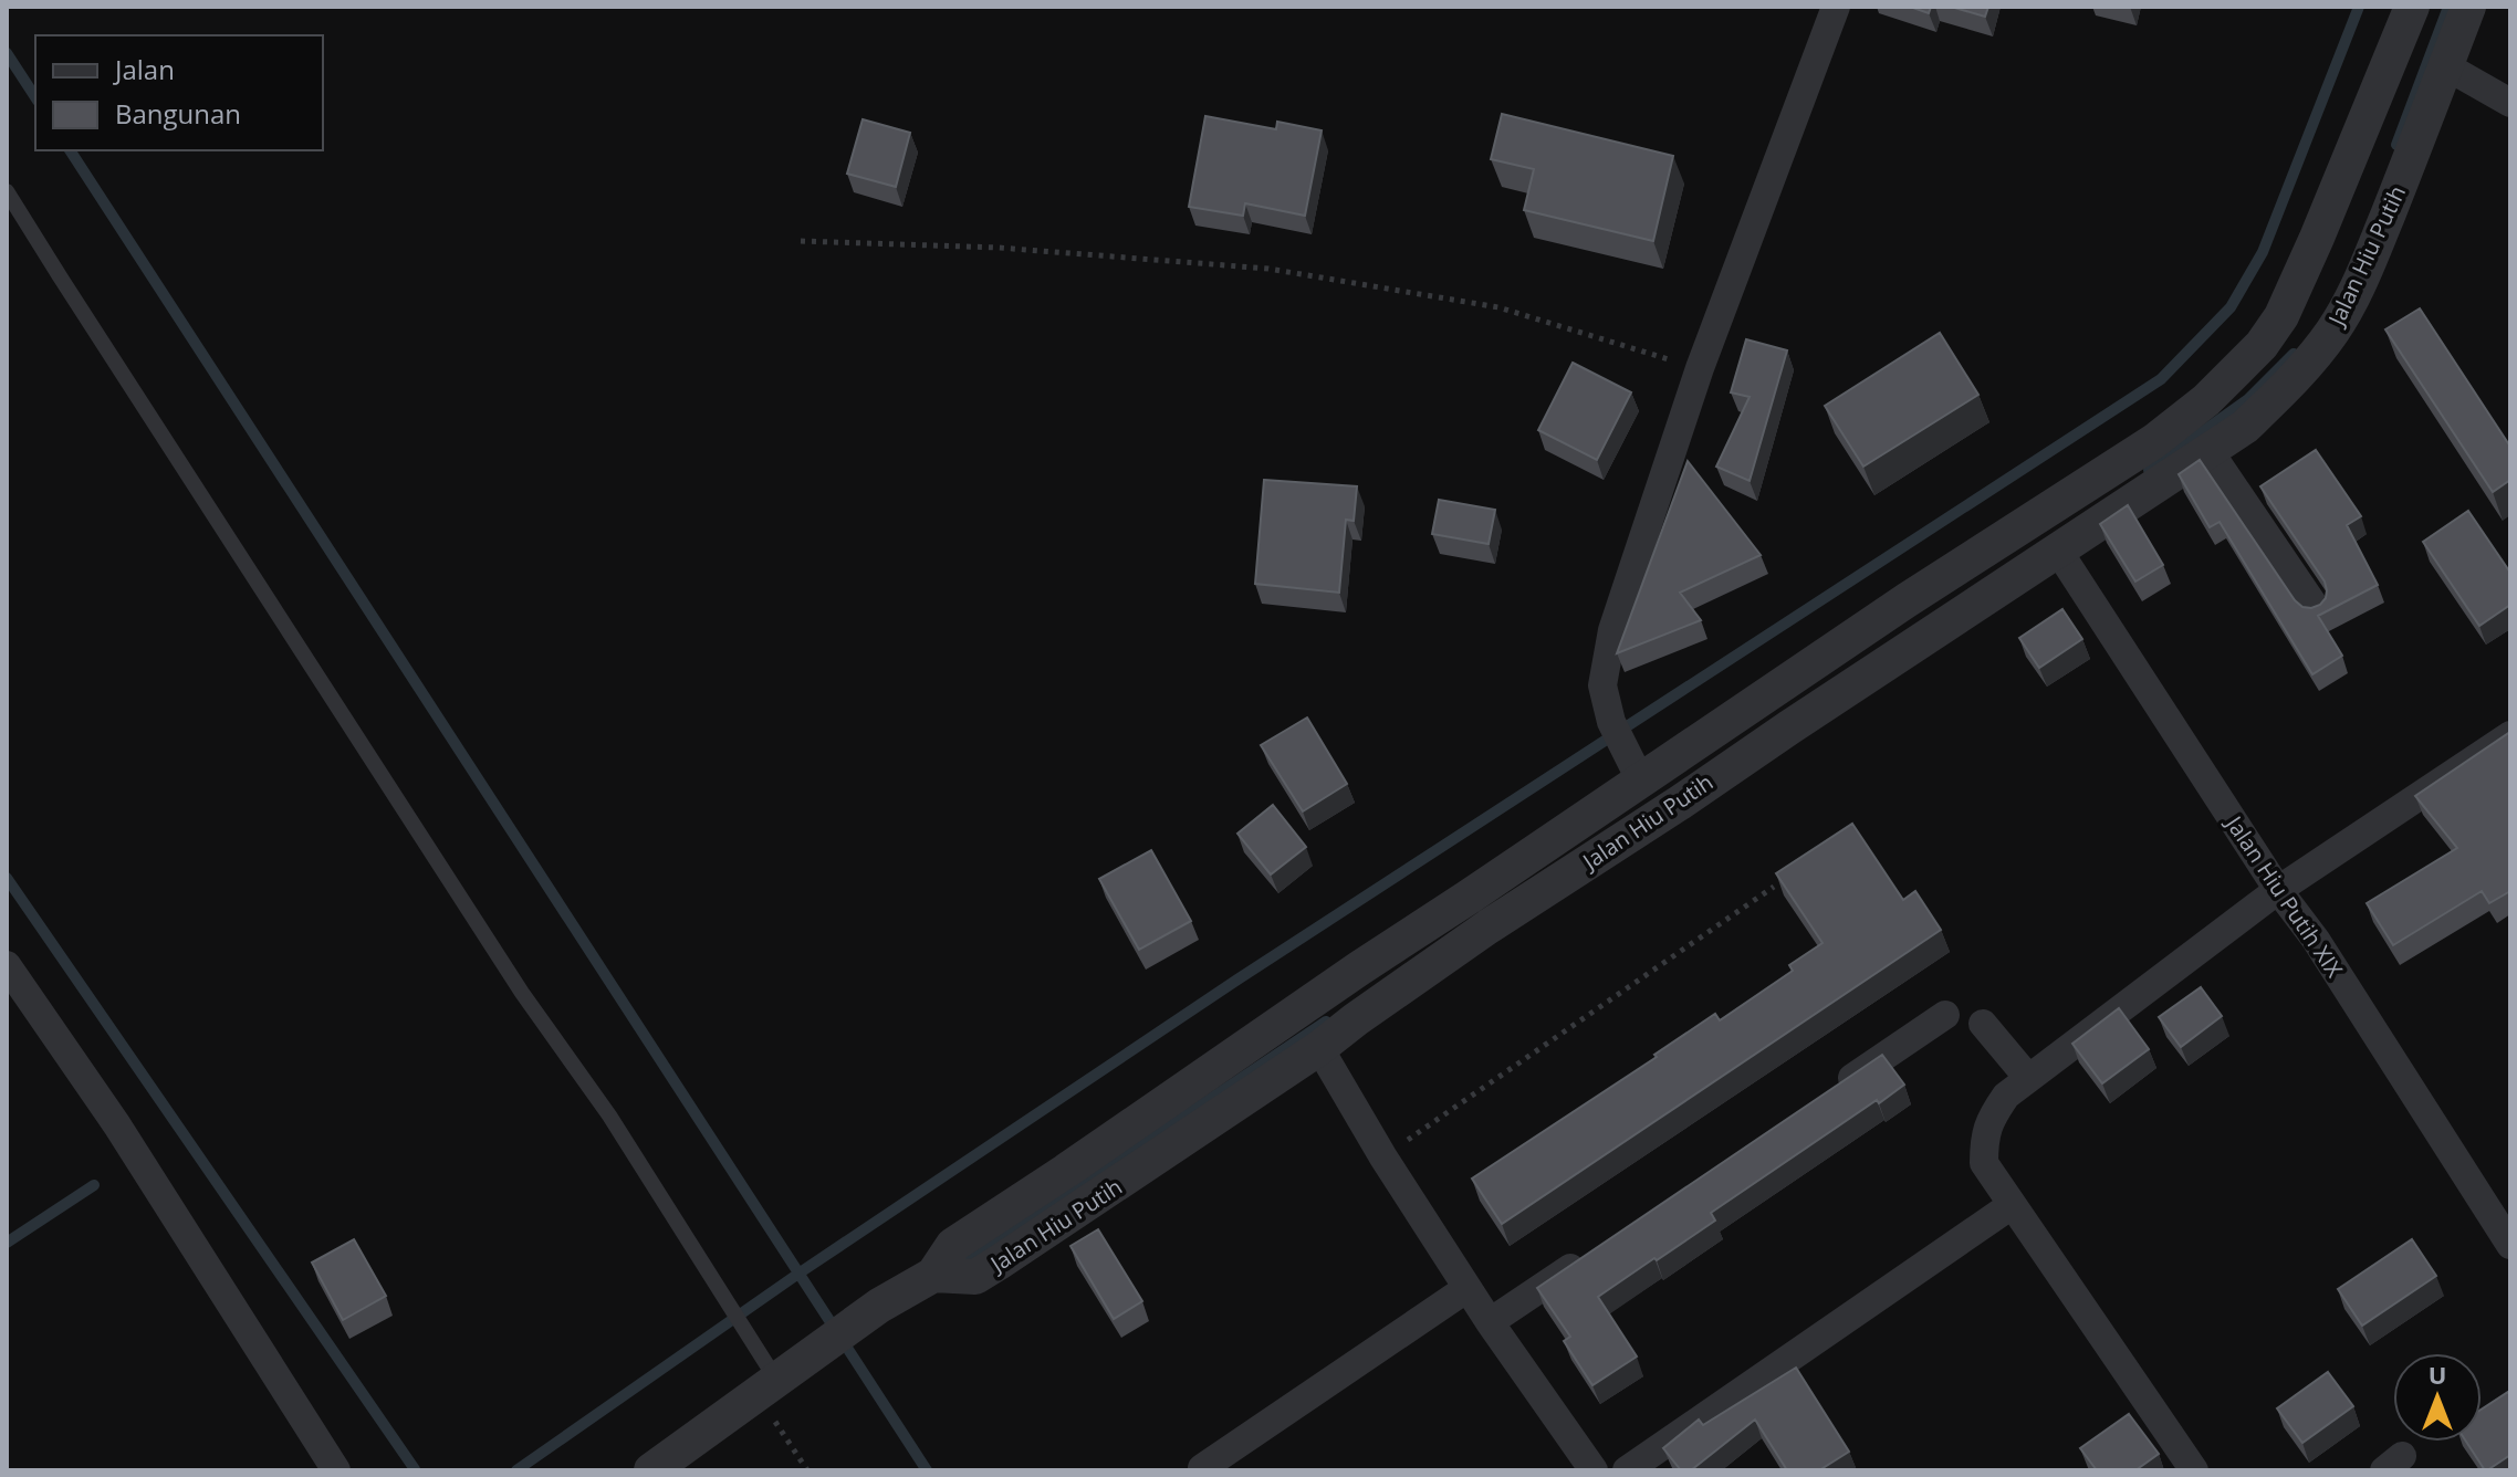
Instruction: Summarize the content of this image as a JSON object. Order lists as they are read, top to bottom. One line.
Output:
{"streets":{"street":["Jalan Hiu Putih","Jalan Hiu Putih XIX"]},"crossings":[["Jalan Hiu Putih","Jalan Hiu Putih XIX"]],"legend":["Jalan","Bangunan"],"north":"top"}
